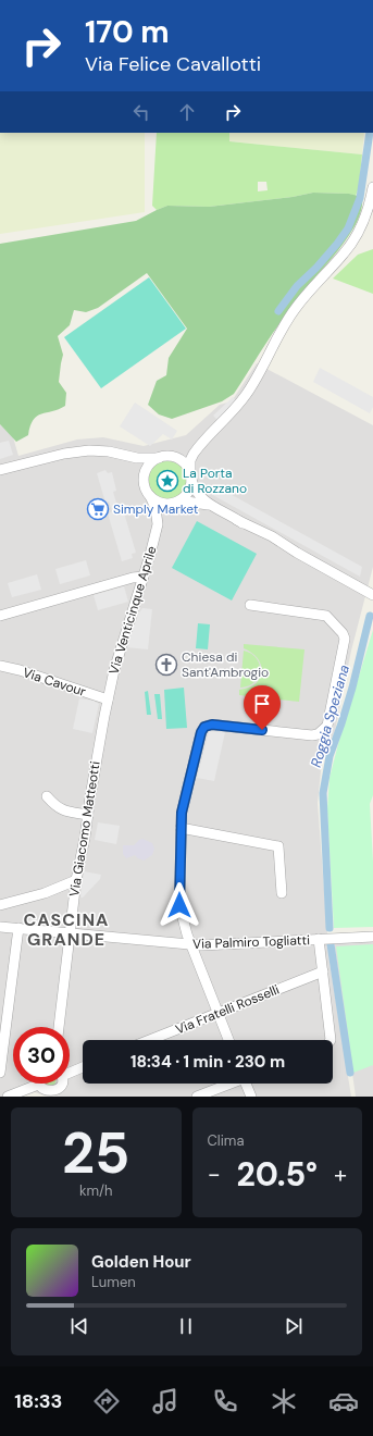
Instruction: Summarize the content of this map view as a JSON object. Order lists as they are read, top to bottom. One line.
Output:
{"streets":{"street":["Via Venticinque Aprile","Via Cavour","Via Giacomo Matteotti","Via Palmiro Togliatti","Via Fratelli Rosselli"]},"crossings":[["Via Venticinque Aprile","Via Cavour"],["Via Venticinque Aprile","Via Giacomo Matteotti"],["Via Cavour","Via Giacomo Matteotti"],["Via Giacomo Matteotti","Via Palmiro Togliatti"]],"districts":["CASCINA GRANDE"],"water":["Roggia Speziana"],"places":{"place":["La Porta di Rozzano"],"supermarket":["Simply Market"],"church":["Chiesa di Sant'Ambrogio"]},"page":{"turn":["170 m","Via Felice Cavallotti"],"limit":"30","trip":"18:34 · 1 min · 230 m","tile":[["25","km/h"],"Clima"],"heat":["−","20.5°","+"],"song":["Golden Hour","Lumen"],"tabs":"18:33"}}
